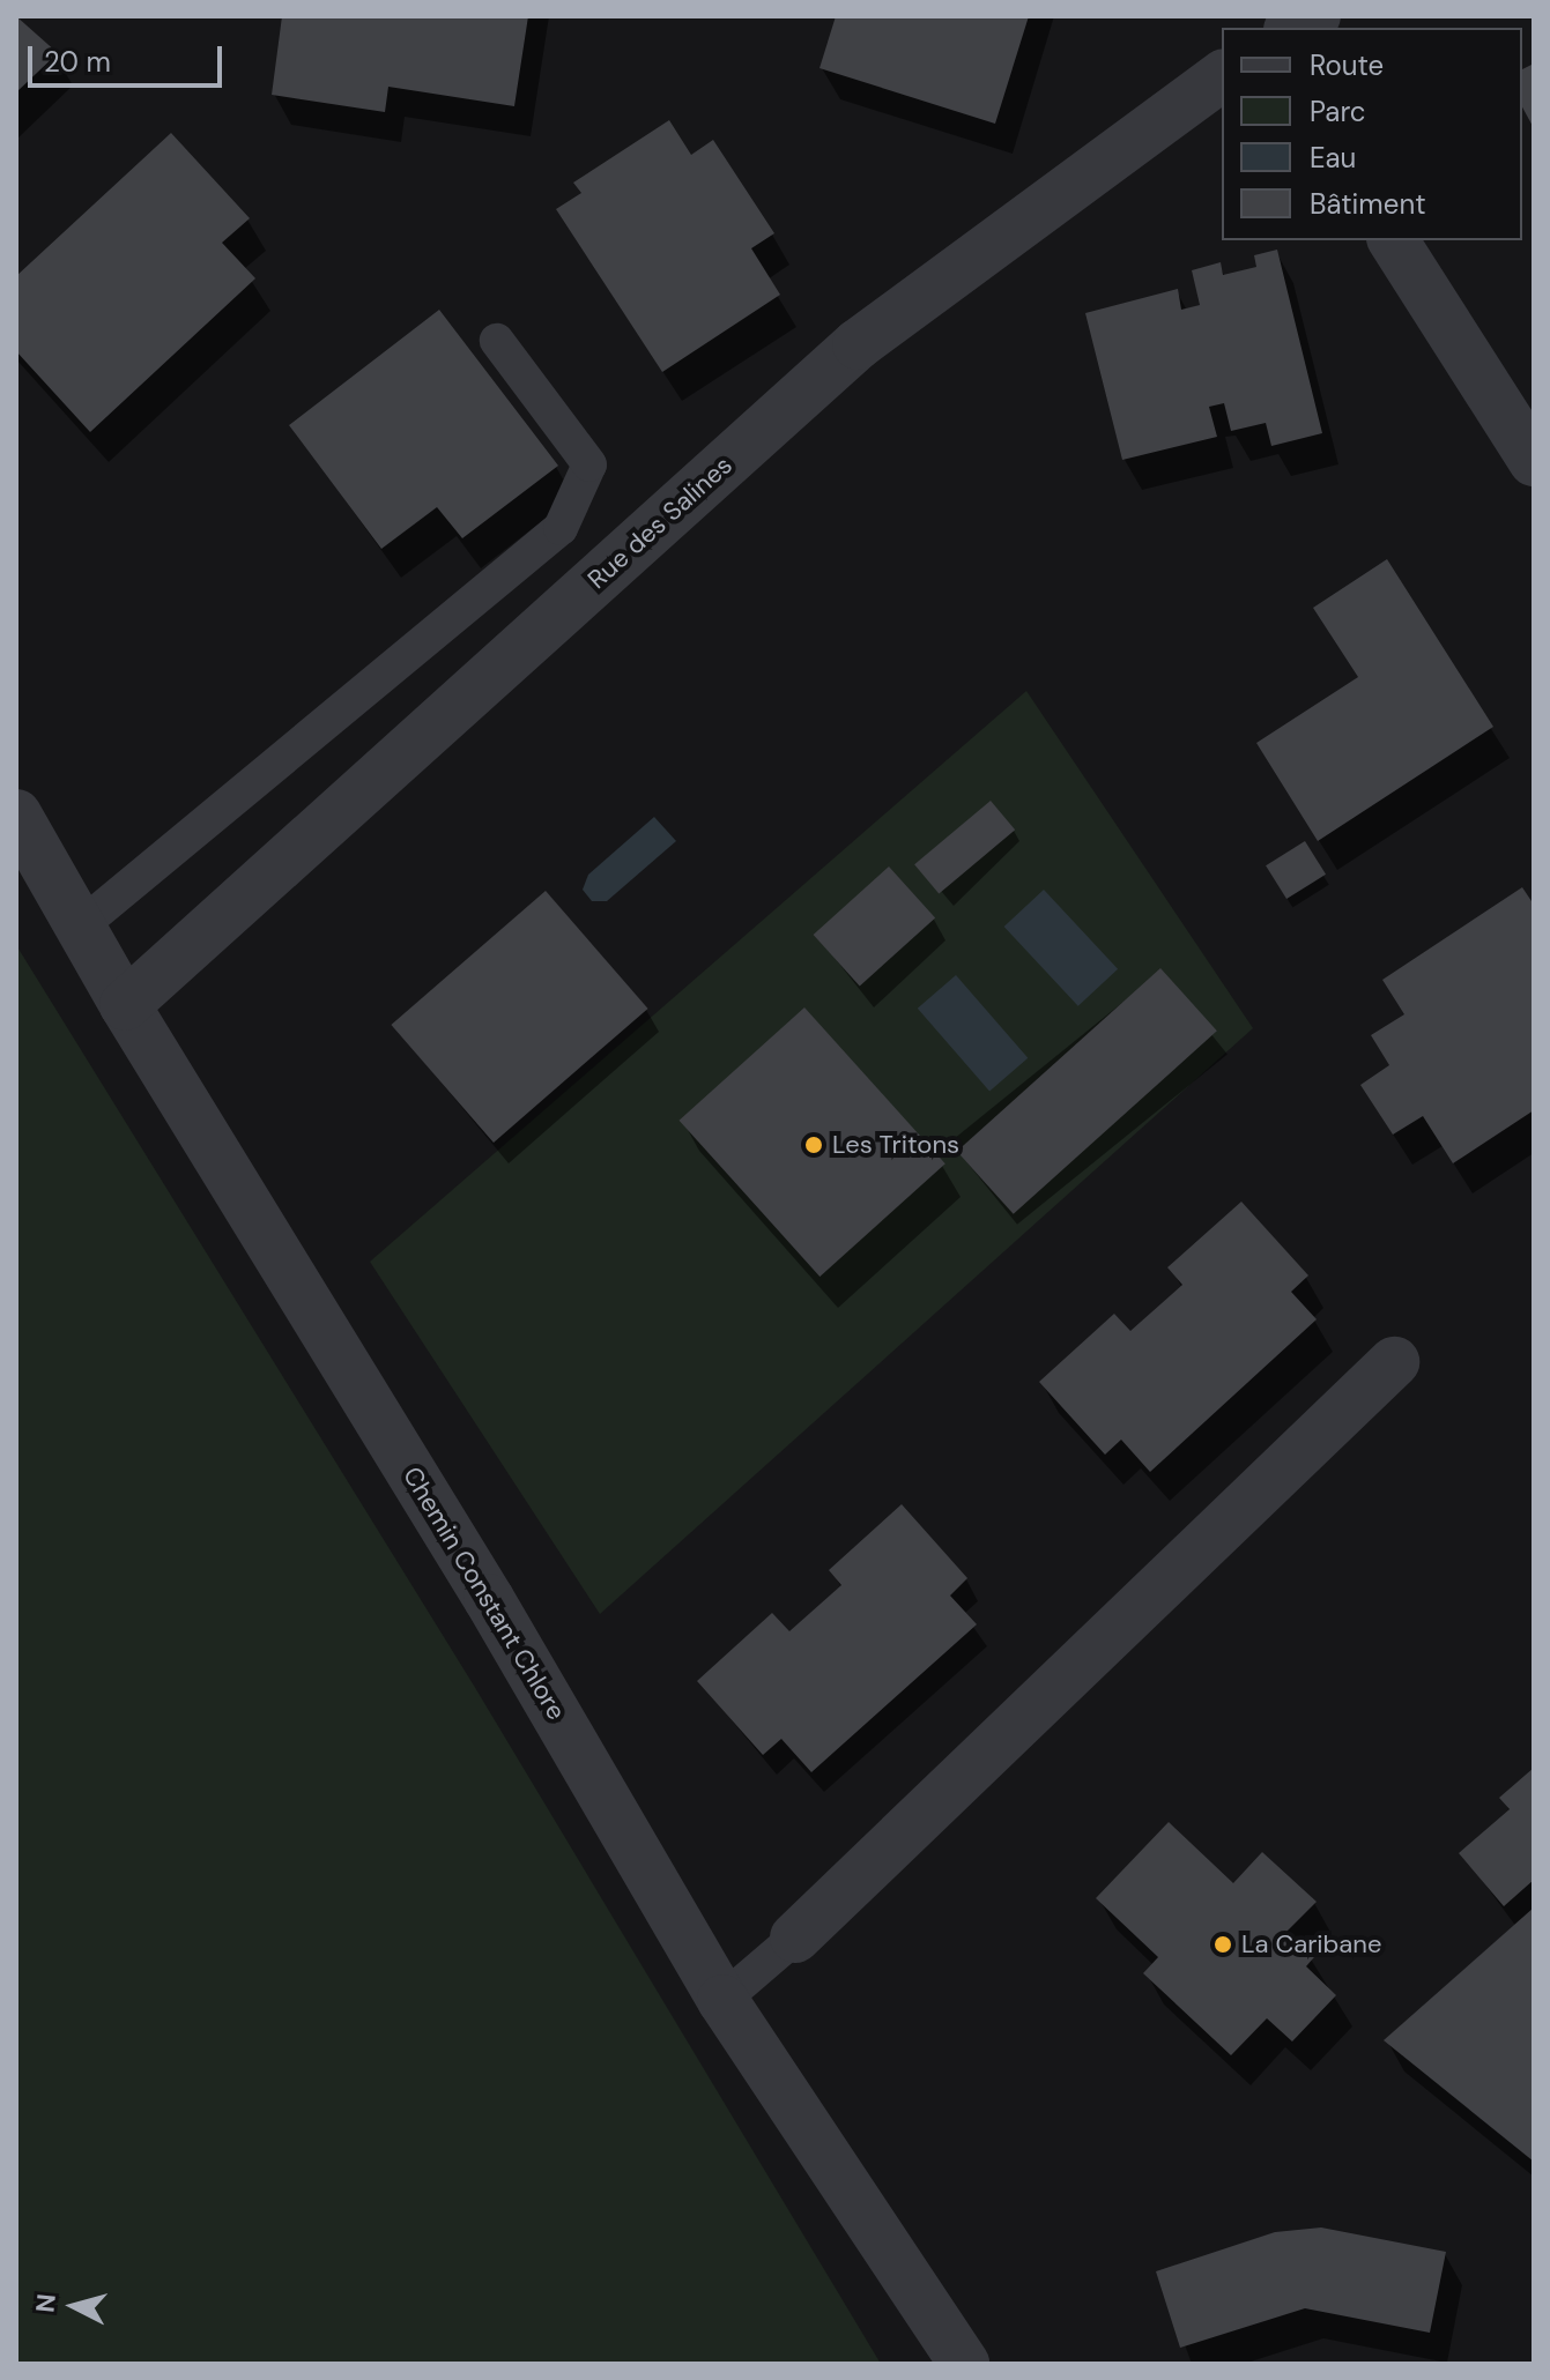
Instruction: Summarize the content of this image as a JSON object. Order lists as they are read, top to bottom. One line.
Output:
{"streets":{"street":["Rue des Salines","Chemin Constant Chlore"]},"crossings":[["Rue des Salines","Chemin Constant Chlore"]],"places":["Les Tritons","La Caribane"],"legend":["Route","Parc","Eau","Bâtiment"],"scale_bar":"20 m","north":"left"}
